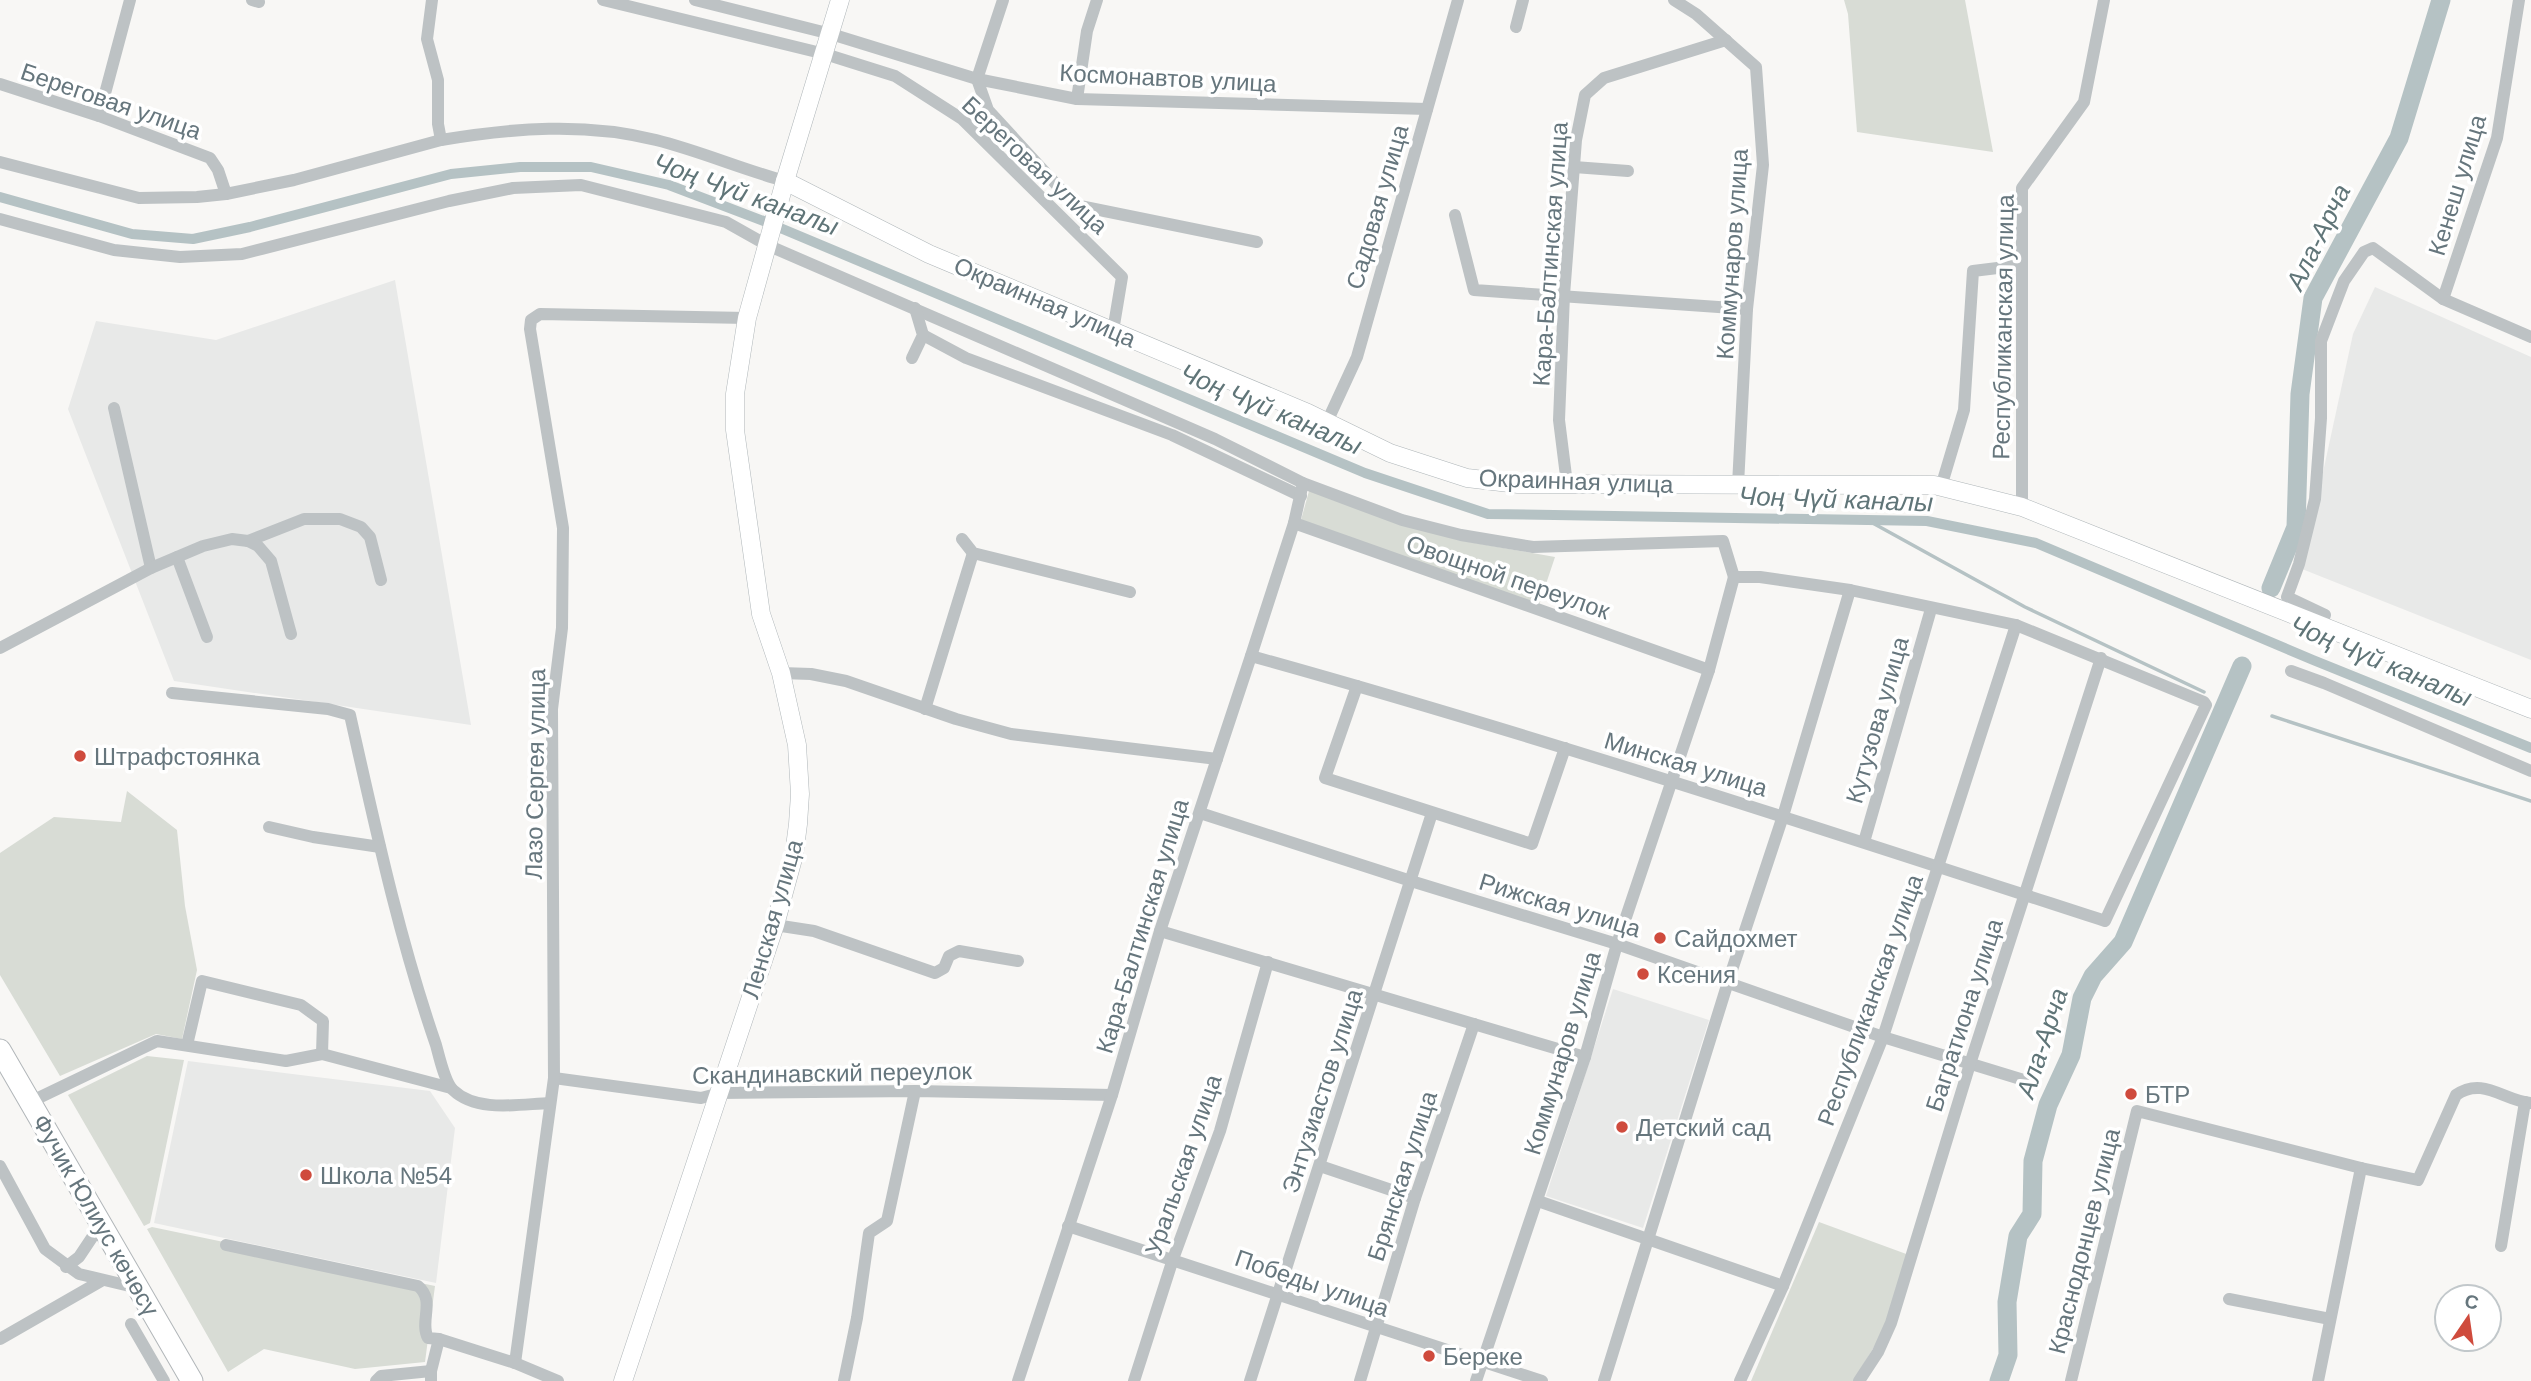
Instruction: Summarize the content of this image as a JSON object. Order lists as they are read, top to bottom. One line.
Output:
{"streets":{"main road":["Фучик Юлиус көчөсү"],"street":["Космонавтов улица","Береговая улица","Кенеш улица","Садовая улица","Кара-Балтинская улица","Коммунаров улица","Окраинная улица","Республиканская улица","Овощной переулок","Кутузова улица","Минская улица","Лазо Сергея улица","Рижская улица","Ленская улица","Багратиона улица","Скандинавский переулок","Энтузиастов улица","Уральская улица","Брянская улица","Краснодонцев улица","Победы улица"]},"crossings":[["Космонавтов улица","Береговая улица"],["Космонавтов улица","Садовая улица"],["Космонавтов улица","Ленская улица"],["Береговая улица","Окраинная улица"],["Береговая улица","Ленская улица"],["Садовая улица","Окраинная улица"],["Кара-Балтинская улица","Коммунаров улица"],["Кара-Балтинская улица","Окраинная улица"],["Кара-Балтинская улица","Овощной переулок"],["Кара-Балтинская улица","Минская улица"],["Кара-Балтинская улица","Рижская улица"],["Кара-Балтинская улица","Скандинавский переулок"],["Кара-Балтинская улица","Победы улица"],["Коммунаров улица","Окраинная улица"],["Коммунаров улица","Овощной переулок"],["Коммунаров улица","Минская улица"],["Коммунаров улица","Рижская улица"],["Коммунаров улица","Победы улица"],["Окраинная улица","Республиканская улица"],["Окраинная улица","Ленская улица"],["Республиканская улица","Минская улица"],["Республиканская улица","Рижская улица"],["Кутузова улица","Минская улица"],["Минская улица","Багратиона улица"],["Лазо Сергея улица","Ленская улица"],["Лазо Сергея улица","Скандинавский переулок"],["Рижская улица","Багратиона улица"],["Рижская улица","Энтузиастов улица"],["Ленская улица","Скандинавский переулок"],["Энтузиастов улица","Победы улица"],["Уральская улица","Победы улица"],["Брянская улица","Победы улица"]],"water":["Чоң Чүй каналы","Ала-Арча"],"places":["Штрафстоянка","Сайдохмет","Ксения","БТР","Детский сад","Школа №54","Береке"],"north":"top"}
